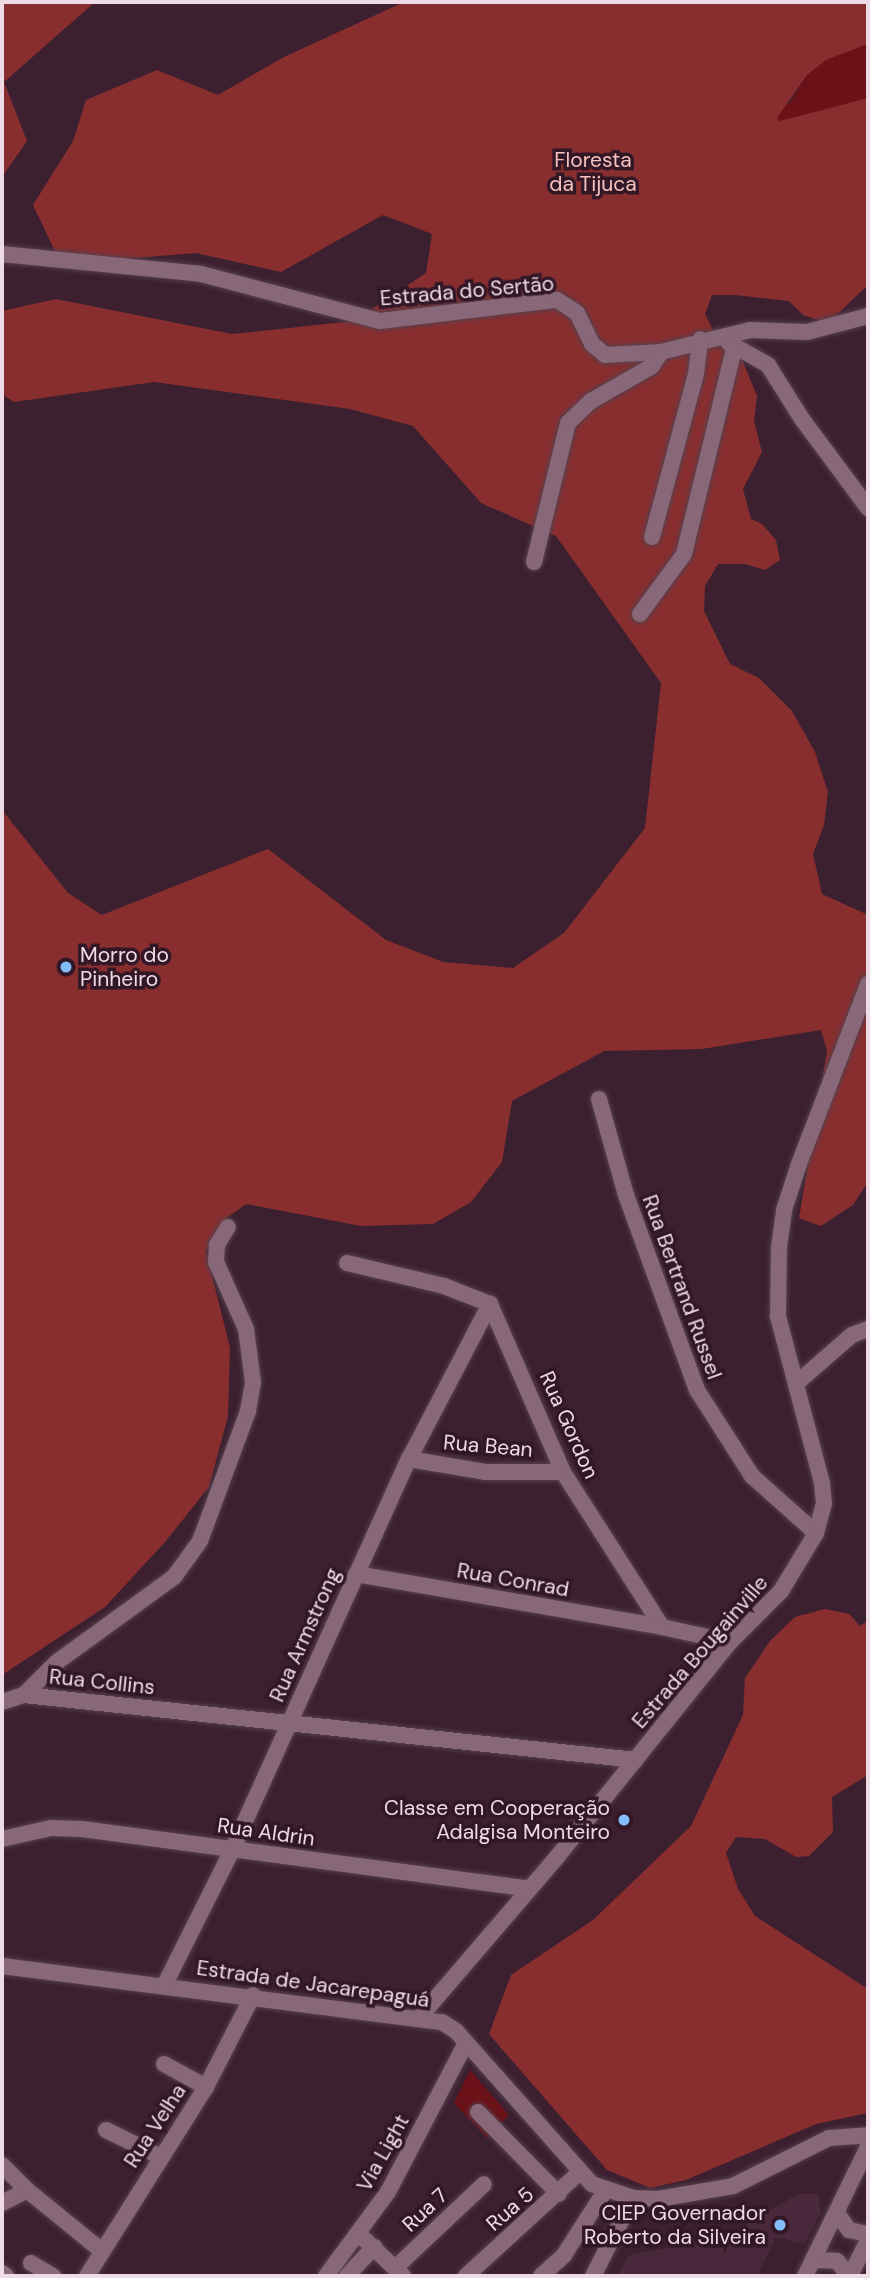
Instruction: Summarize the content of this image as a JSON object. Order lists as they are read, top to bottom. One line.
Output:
{"streets":{"street":["Estrada do Sertão","Rua Bertrand Russel","Rua Gordon","Rua Bean","Rua Conrad","Rua Armstrong","Estrada Bougainville","Rua Collins","Rua Aldrin","Estrada de Jacarepaguá","Rua Velha","Via Light","Rua 5","Rua 7"]},"crossings":[["Rua Bertrand Russel","Estrada Bougainville"],["Rua Gordon","Rua Bean"],["Rua Gordon","Rua Conrad"],["Rua Gordon","Rua Armstrong"],["Rua Bean","Rua Armstrong"],["Rua Conrad","Rua Armstrong"],["Rua Armstrong","Rua Collins"],["Rua Armstrong","Rua Aldrin"],["Rua Armstrong","Estrada de Jacarepaguá"],["Estrada Bougainville","Rua Collins"],["Estrada Bougainville","Rua Aldrin"],["Estrada Bougainville","Estrada de Jacarepaguá"],["Estrada de Jacarepaguá","Rua Velha"],["Estrada de Jacarepaguá","Via Light"],["Estrada de Jacarepaguá","Rua 5"]],"parks":["Floresta da Tijuca"],"places":["Morro do Pinheiro","Classe em Cooperação Adalgisa Monteiro","CIEP Governador Roberto da Silveira"]}
